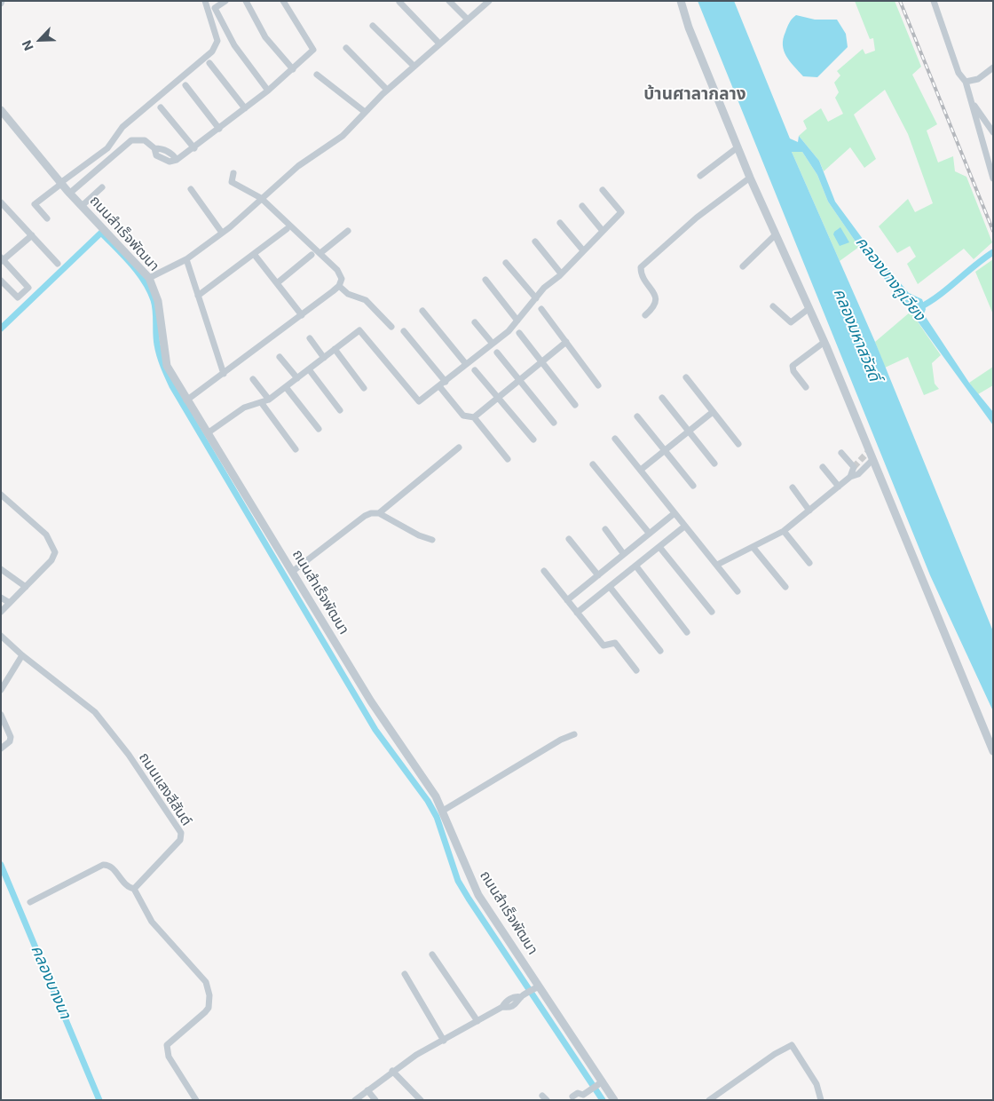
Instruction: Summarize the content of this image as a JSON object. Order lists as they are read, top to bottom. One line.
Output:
{"streets":{"street":["ถนนสำเร็จพัฒนา","ถนนแสงสีสันต์"]},"districts":["บ้านศาลากลาง"],"water":["คลองบางคูเวียง","คลองมหาสวัสดิ์","คลองบางนา"],"north":"bottom left"}
